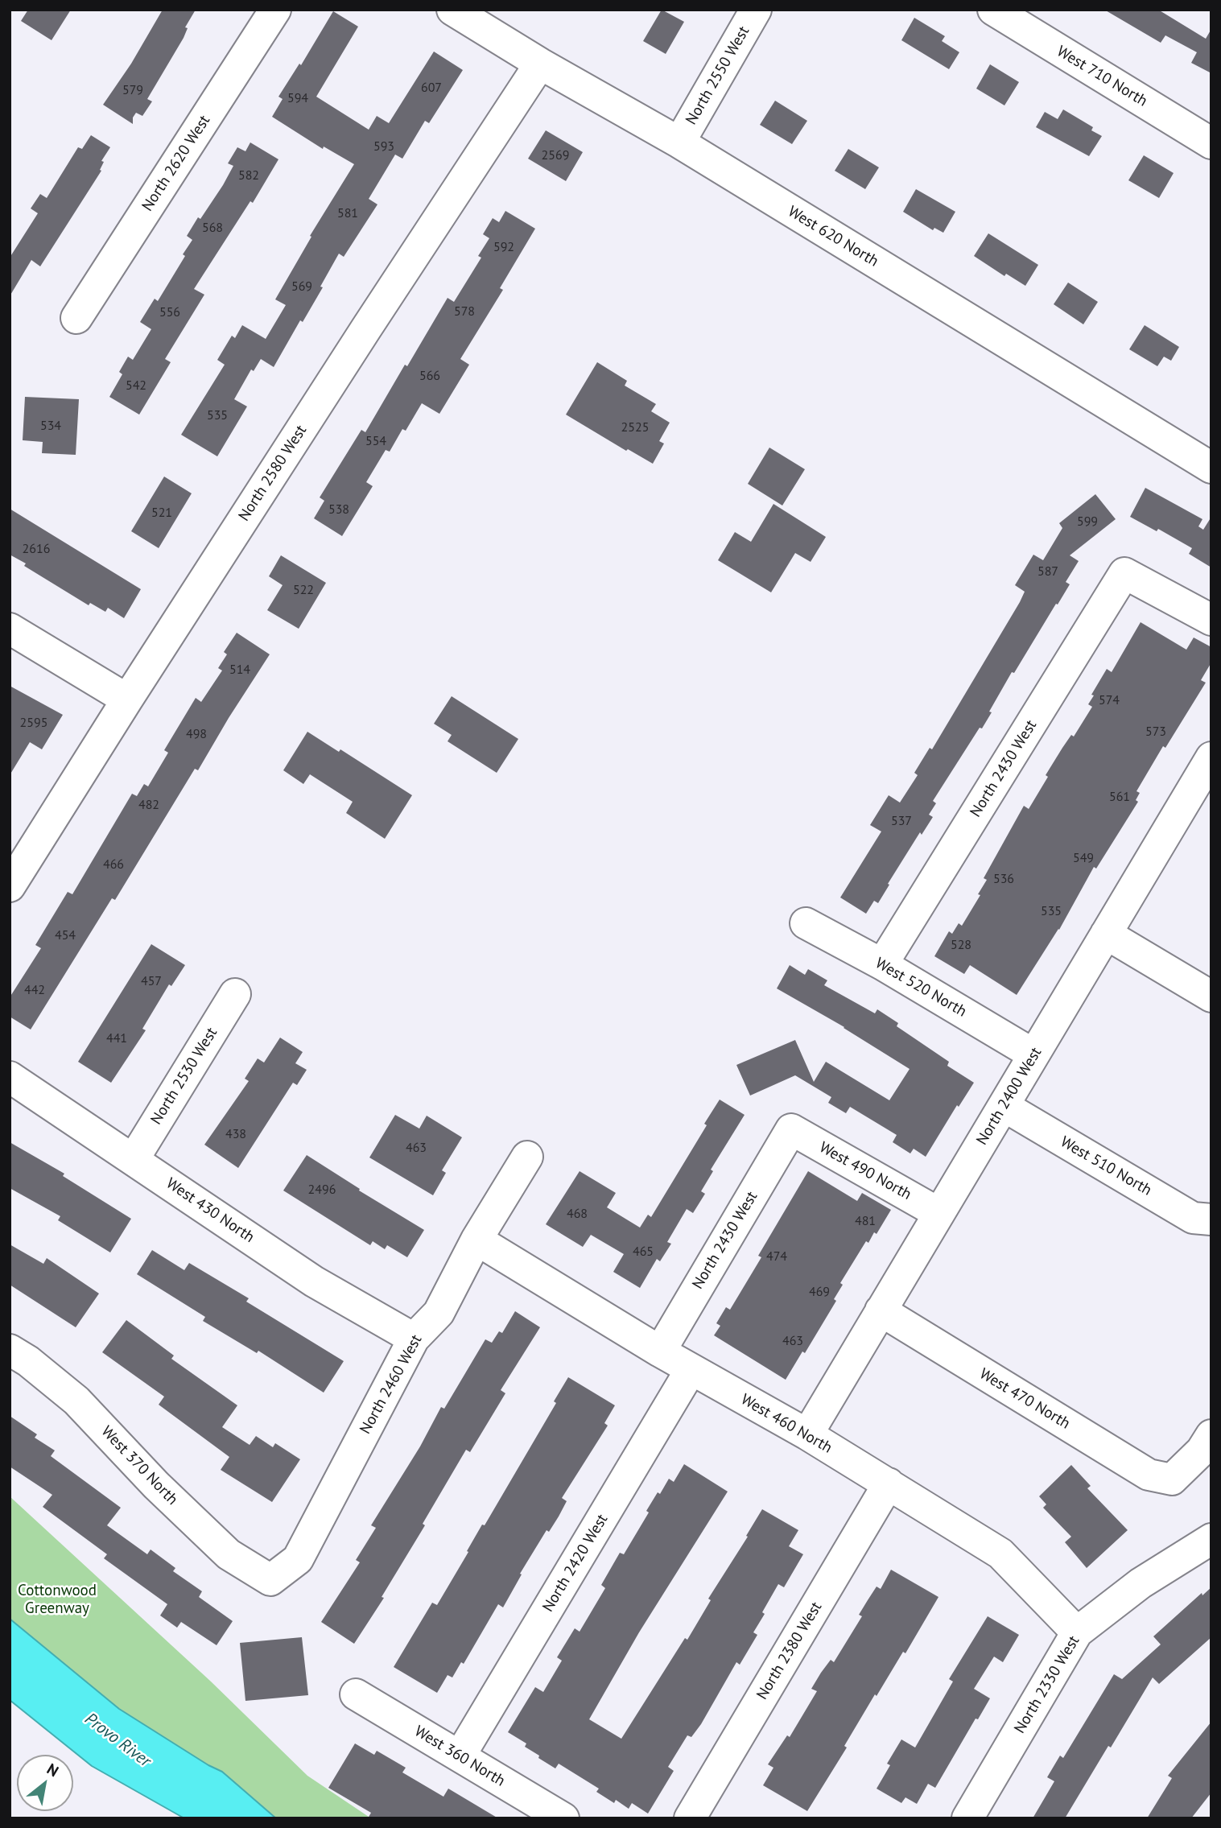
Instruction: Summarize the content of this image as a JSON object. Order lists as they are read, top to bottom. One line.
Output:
{"streets":{"street":["North 2550 West","West 710 North","North 2620 West","West 620 North","North 2580 West","North 2430 West","West 520 North","North 2530 West","North 2400 West","West 510 North","West 490 North","West 430 North","North 2460 West","West 470 North","West 460 North","West 370 North","North 2420 West","North 2380 West","North 2330 West","West 360 North"]},"crossings":[["North 2550 West","West 620 North"],["West 620 North","North 2580 West"],["North 2430 West","West 520 North"],["North 2430 West","West 490 North"],["North 2430 West","West 460 North"],["West 520 North","North 2400 West"],["North 2530 West","West 430 North"],["North 2400 West","West 510 North"],["North 2400 West","West 490 North"],["North 2400 West","West 470 North"],["North 2400 West","West 460 North"],["West 430 North","North 2460 West"],["North 2460 West","West 460 North"],["North 2460 West","West 370 North"],["West 460 North","North 2420 West"],["West 460 North","North 2380 West"],["West 460 North","North 2330 West"],["North 2420 West","West 360 North"]],"water":["Provo River"],"parks":["Cottonwood Greenway"],"house_numbers":["607","579","594","593","2569","582","581","568","592","569","578","556","566","542","535","534","2525","554","538","521","599","2616","587","522","514","574","2595","573","498","561","482","537","549","466","536","535","454","528","457","442","441","438","463","2496","468","481","465","474","469","463"],"north":"top right"}
